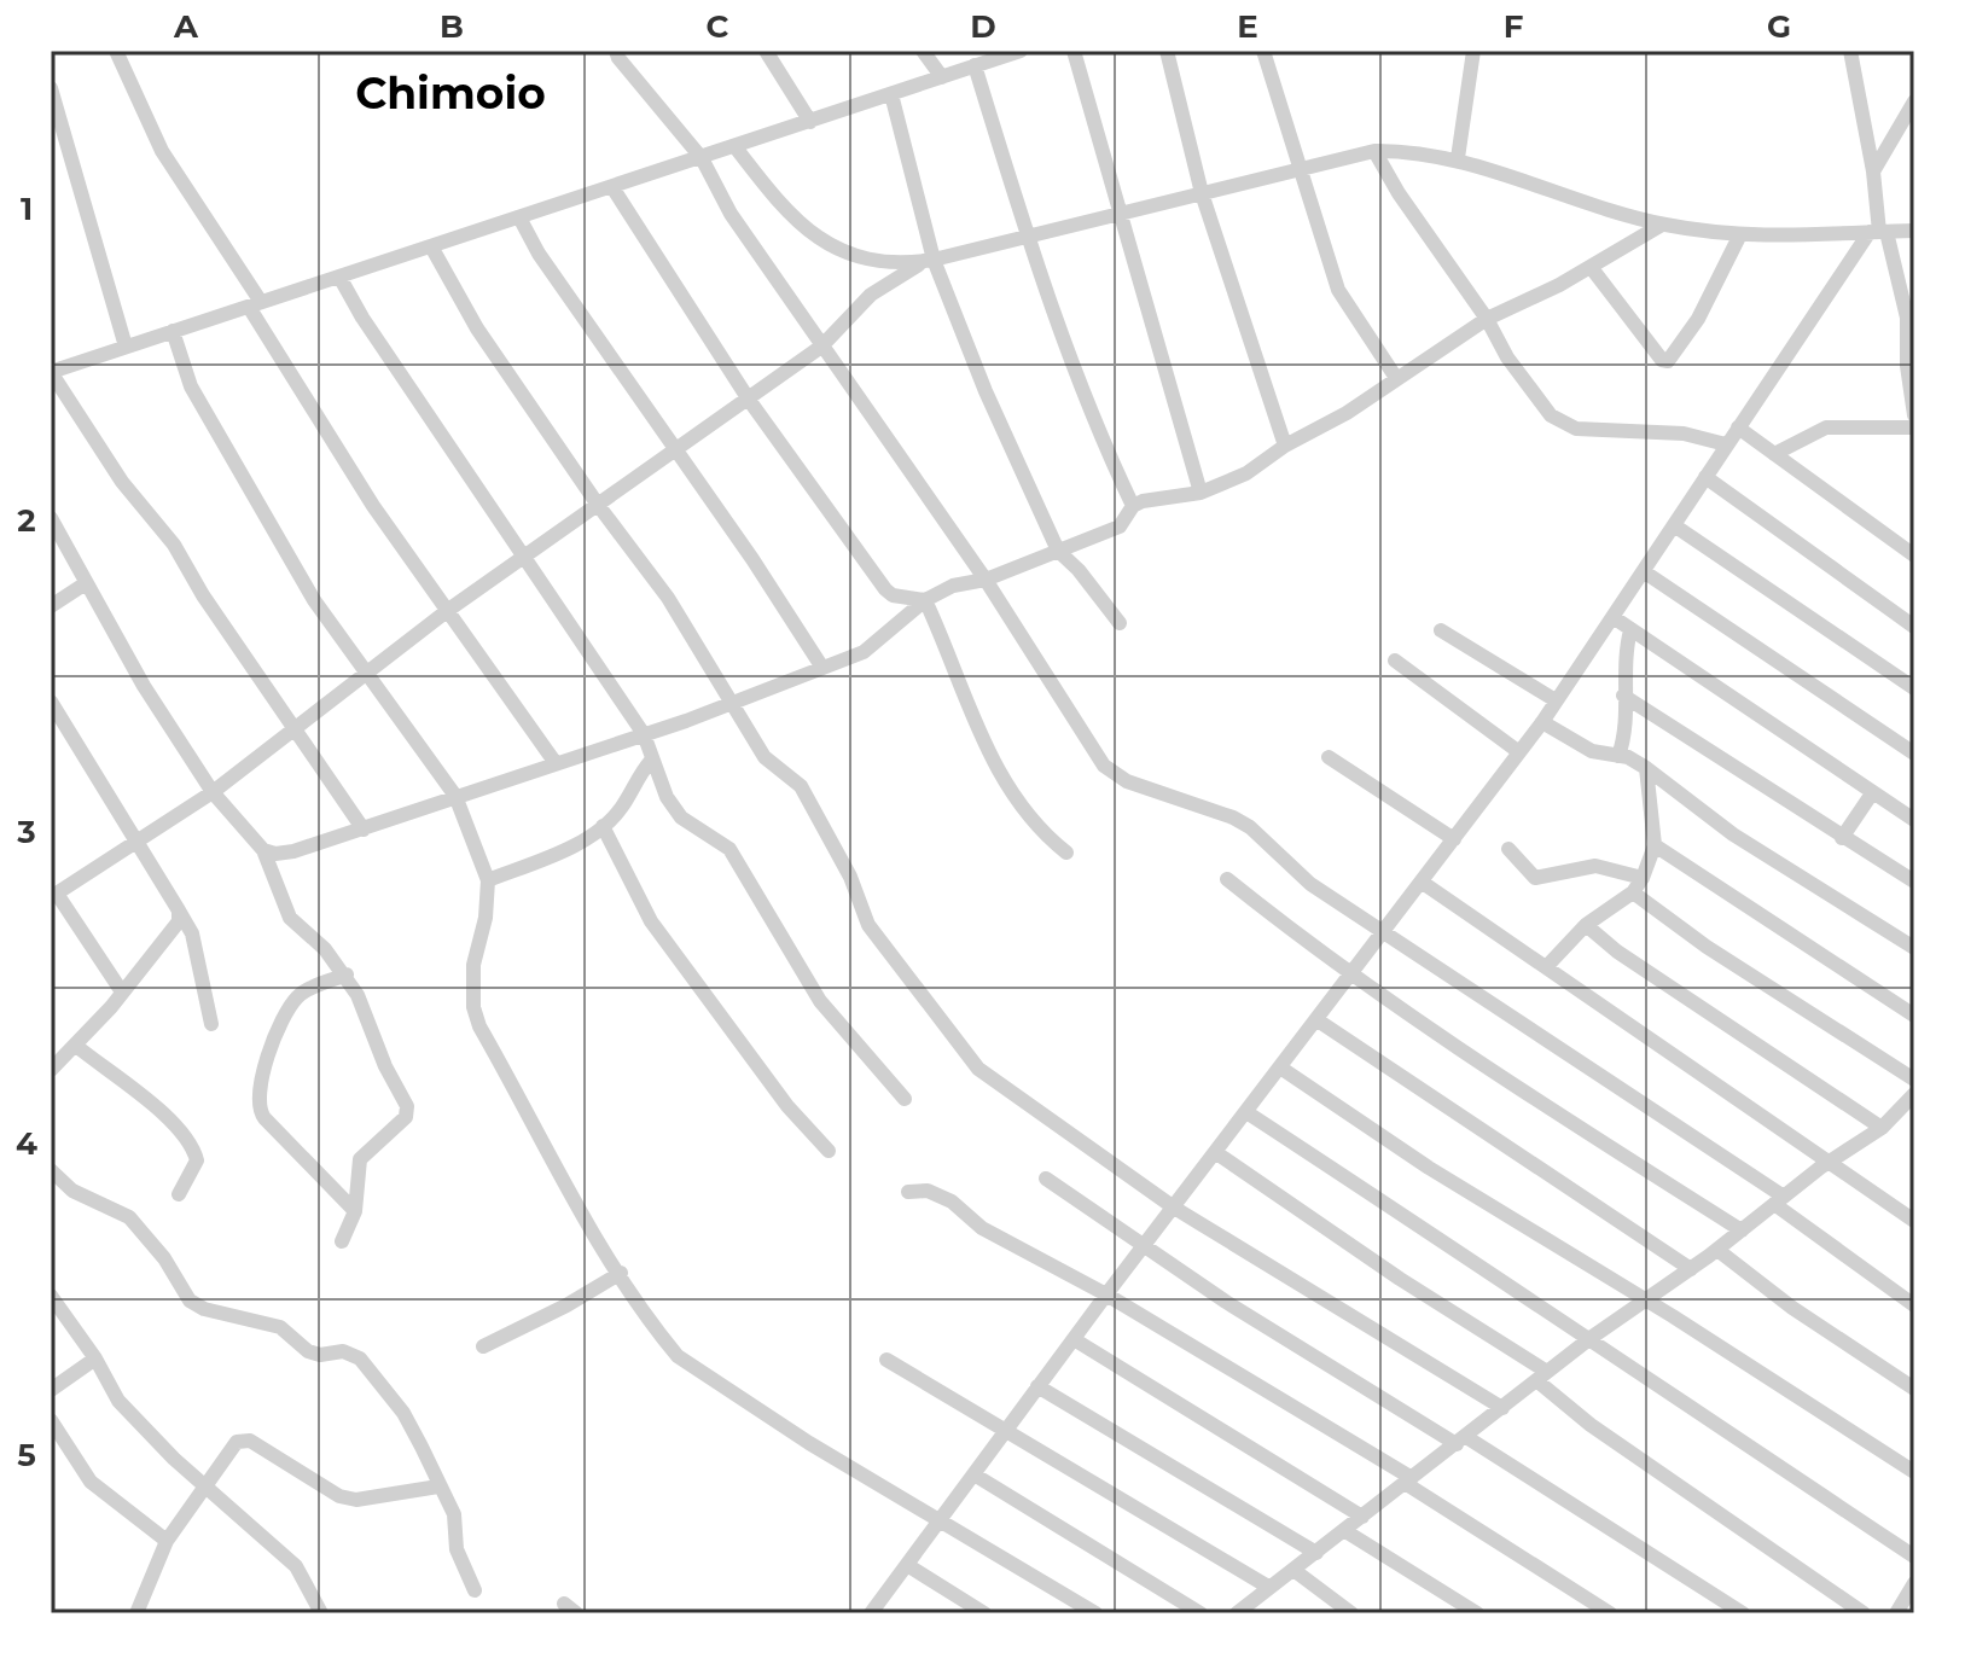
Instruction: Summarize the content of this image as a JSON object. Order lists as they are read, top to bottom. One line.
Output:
{"districts":["Chimoio"],"grid":{"columns":["A","B","C","D","E","F","G"],"rows":["1","2","3","4","5"]}}
